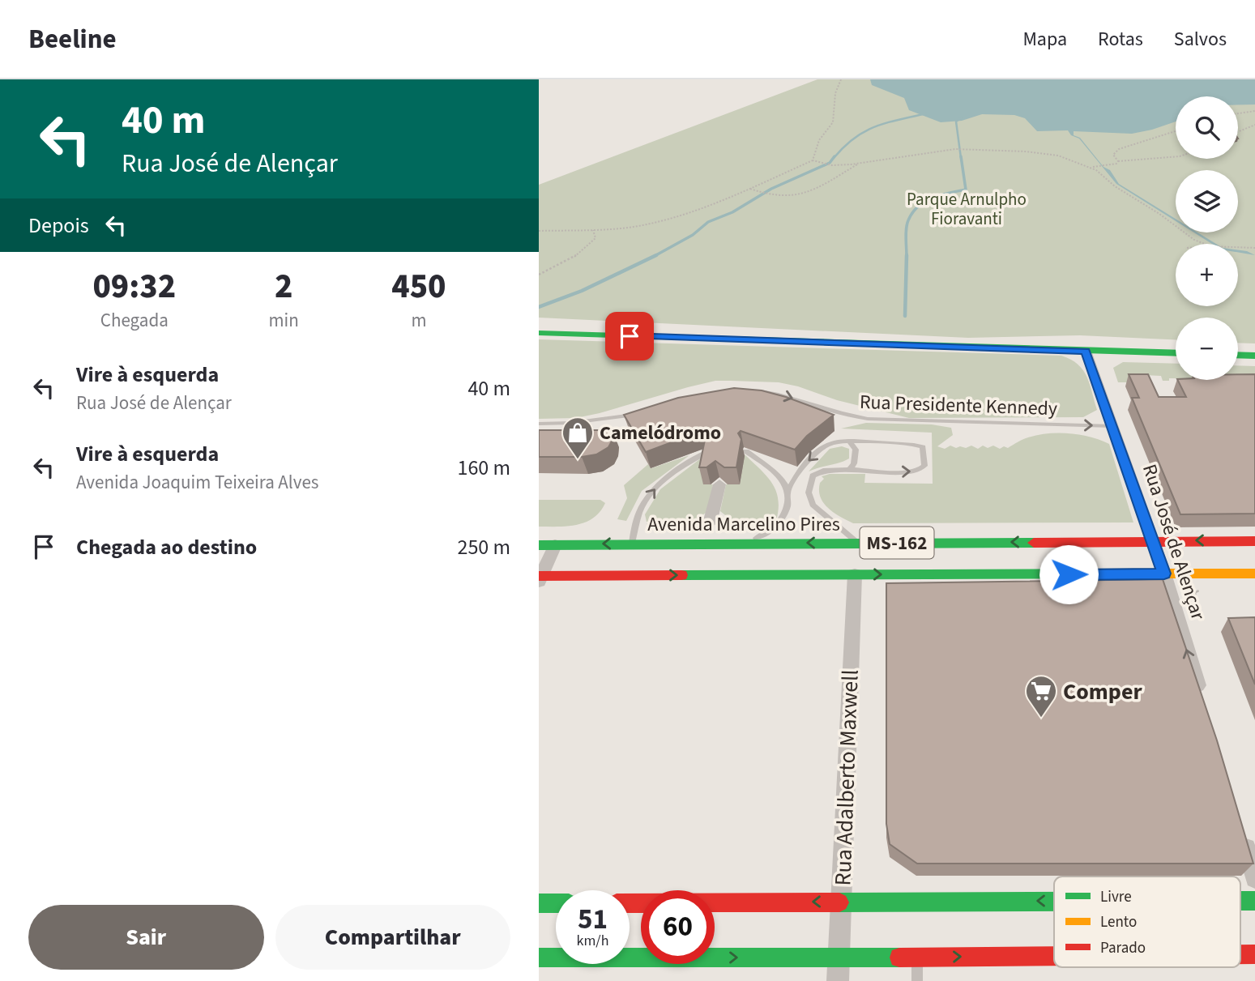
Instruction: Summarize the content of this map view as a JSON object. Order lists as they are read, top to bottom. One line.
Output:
{"streets":{"main road":["Avenida Marcelino Pires","MS-162"],"street":["Rua José de Alençar","Rua Adalberto Maxwell"],"lane":["Rua Presidente Kennedy"]},"crossings":[["Rua Presidente Kennedy","Rua José de Alençar"],["Avenida Marcelino Pires","Rua José de Alençar"],["Avenida Marcelino Pires","Rua Adalberto Maxwell"]],"one_way":["Rua Presidente Kennedy","Rua José de Alençar"],"parks":["Parque Arnulpho Fioravanti"],"places":{"shop":["Camelódromo"],"supermarket":["Comper"]},"legend":["Livre","Lento","Parado"],"page":{"header":"Beeline","nav":["Mapa","Rotas","Salvos"],"turn":["40 m","Rua José de Alençar"],"map_buttons":["+","−"],"then":"Depois","eta":["09:32","Chegada","2","min","450","m"],"list":[{"name":"Vire à esquerda","note":"Rua José de Alençar","value":"40 m"},{"name":"Vire à esquerda","note":"Avenida Joaquim Teixeira Alves","value":"160 m"},{"name":"Chegada ao destino","value":"250 m"}],"speed":"51 km/h","limit":"60","buttons":["Sair","Compartilhar"]}}
